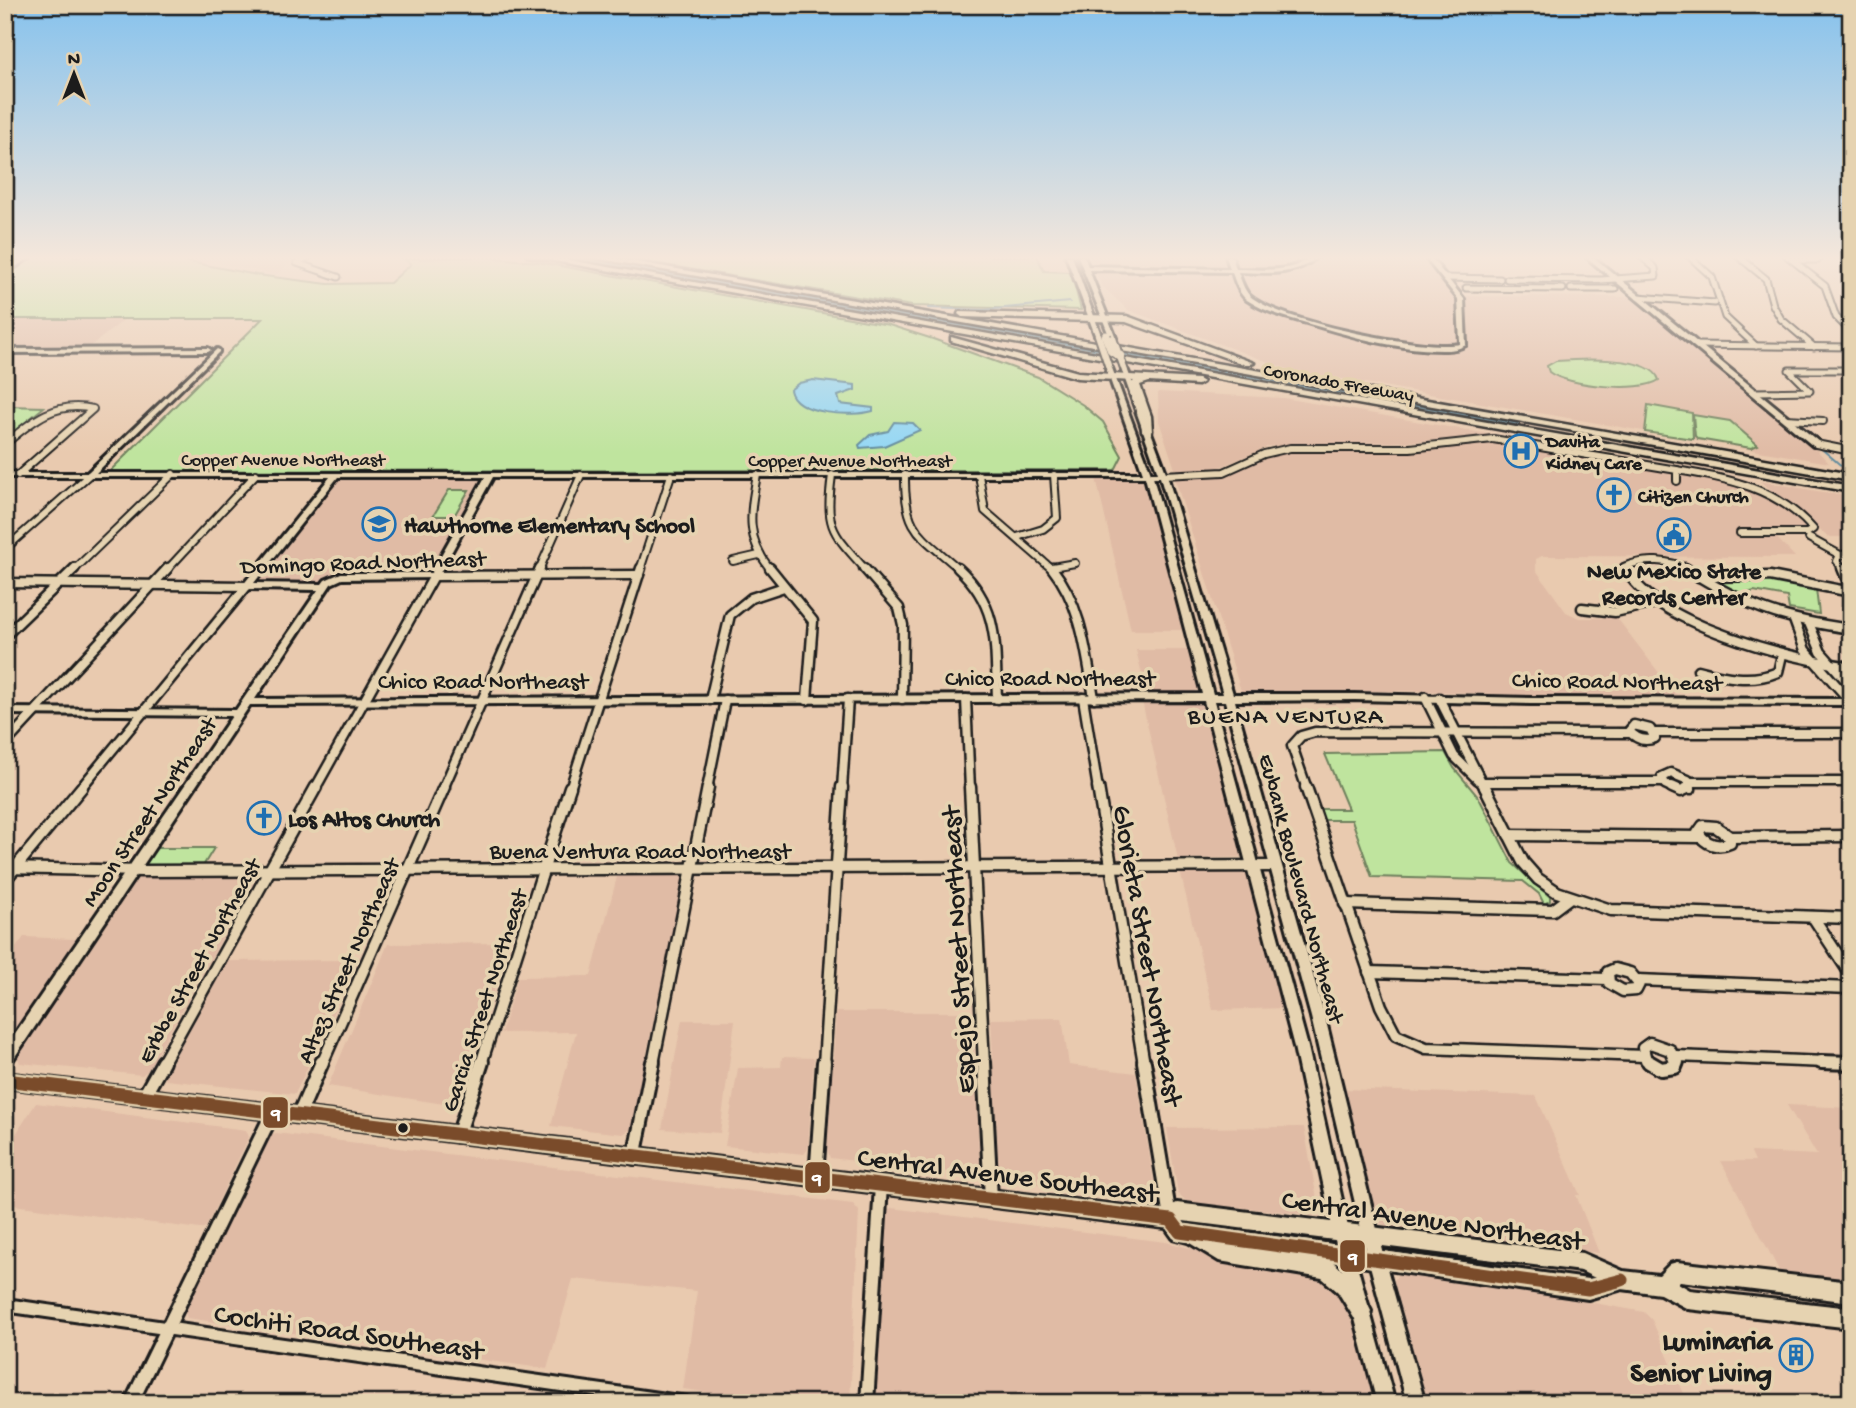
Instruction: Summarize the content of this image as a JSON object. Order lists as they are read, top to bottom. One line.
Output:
{"streets":{"highway":["Coronado Freeway"],"main road":["Central Avenue Southeast","Central Avenue Northeast"],"street":["Copper Avenue Northeast","Domingo Road Northeast","Chico Road Northeast","Moon Street Northeast","Buena Ventura Road Northeast","Eubank Boulevard Northeast","Espejo Street Northeast","Glorieta Street Northeast","Erbbe Street Northeast","Altez Street Northeast","Garcia Street Northeast","Cochiti Road Southeast"]},"crossings":[["Copper Avenue Northeast","Eubank Boulevard Northeast"],["Copper Avenue Northeast","Glorieta Street Northeast"],["Copper Avenue Northeast","Erbbe Street Northeast"],["Copper Avenue Northeast","Altez Street Northeast"],["Copper Avenue Northeast","Garcia Street Northeast"],["Domingo Road Northeast","Moon Street Northeast"],["Domingo Road Northeast","Erbbe Street Northeast"],["Domingo Road Northeast","Altez Street Northeast"],["Domingo Road Northeast","Garcia Street Northeast"],["Chico Road Northeast","Moon Street Northeast"],["Chico Road Northeast","Eubank Boulevard Northeast"],["Chico Road Northeast","Espejo Street Northeast"],["Chico Road Northeast","Glorieta Street Northeast"],["Chico Road Northeast","Erbbe Street Northeast"],["Chico Road Northeast","Altez Street Northeast"],["Chico Road Northeast","Garcia Street Northeast"],["Moon Street Northeast","Buena Ventura Road Northeast"],["Buena Ventura Road Northeast","Eubank Boulevard Northeast"],["Buena Ventura Road Northeast","Espejo Street Northeast"],["Buena Ventura Road Northeast","Glorieta Street Northeast"],["Buena Ventura Road Northeast","Erbbe Street Northeast"],["Buena Ventura Road Northeast","Altez Street Northeast"],["Buena Ventura Road Northeast","Garcia Street Northeast"],["Eubank Boulevard Northeast","Central Avenue Southeast"],["Eubank Boulevard Northeast","Central Avenue Northeast"],["Espejo Street Northeast","Central Avenue Southeast"],["Glorieta Street Northeast","Central Avenue Southeast"],["Glorieta Street Northeast","Central Avenue Northeast"],["Erbbe Street Northeast","Central Avenue Southeast"],["Altez Street Northeast","Central Avenue Southeast"],["Garcia Street Northeast","Central Avenue Southeast"],["Central Avenue Southeast","Central Avenue Northeast"]],"districts":["BUENA VENTURA"],"places":{"hospital":["Davita Kidney Care"],"church":["Citizen Church","Los Altos Church"],"school or university":["Hawthorne Elementary School"],"public building":["New Mexico State Records Center"],"building":["Luminaria Senior Living"]},"lines":["transit line 9"],"north":"top"}
